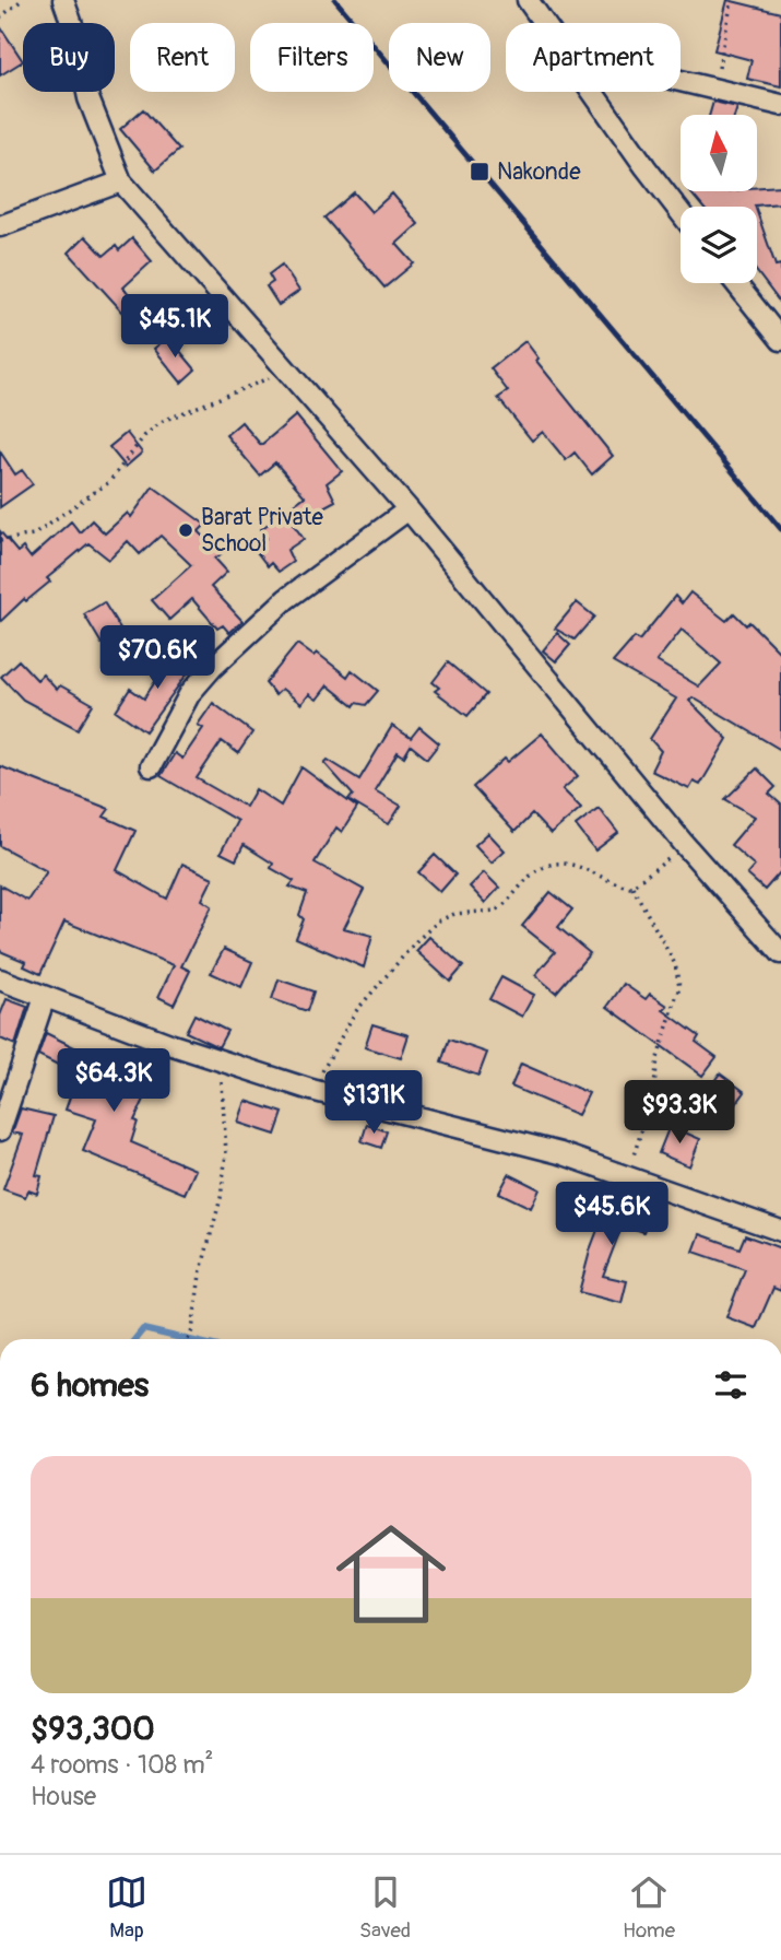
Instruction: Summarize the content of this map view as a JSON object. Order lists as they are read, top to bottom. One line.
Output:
{"places":{"transit":["Nakonde"],"other":["Barat Private School"]},"north":"top","page":{"chip":["Buy","Rent","Filters","New","Apartment"],"price":["$45.1K","$70.6K","$64.3K","$131K","$93.3K","$45.6K"],"heading":"6 homes","list":[{"name":"$93,300","note":"4 rooms · 108 m² · House"}],"tabs":["Map","Saved","Home"]}}
